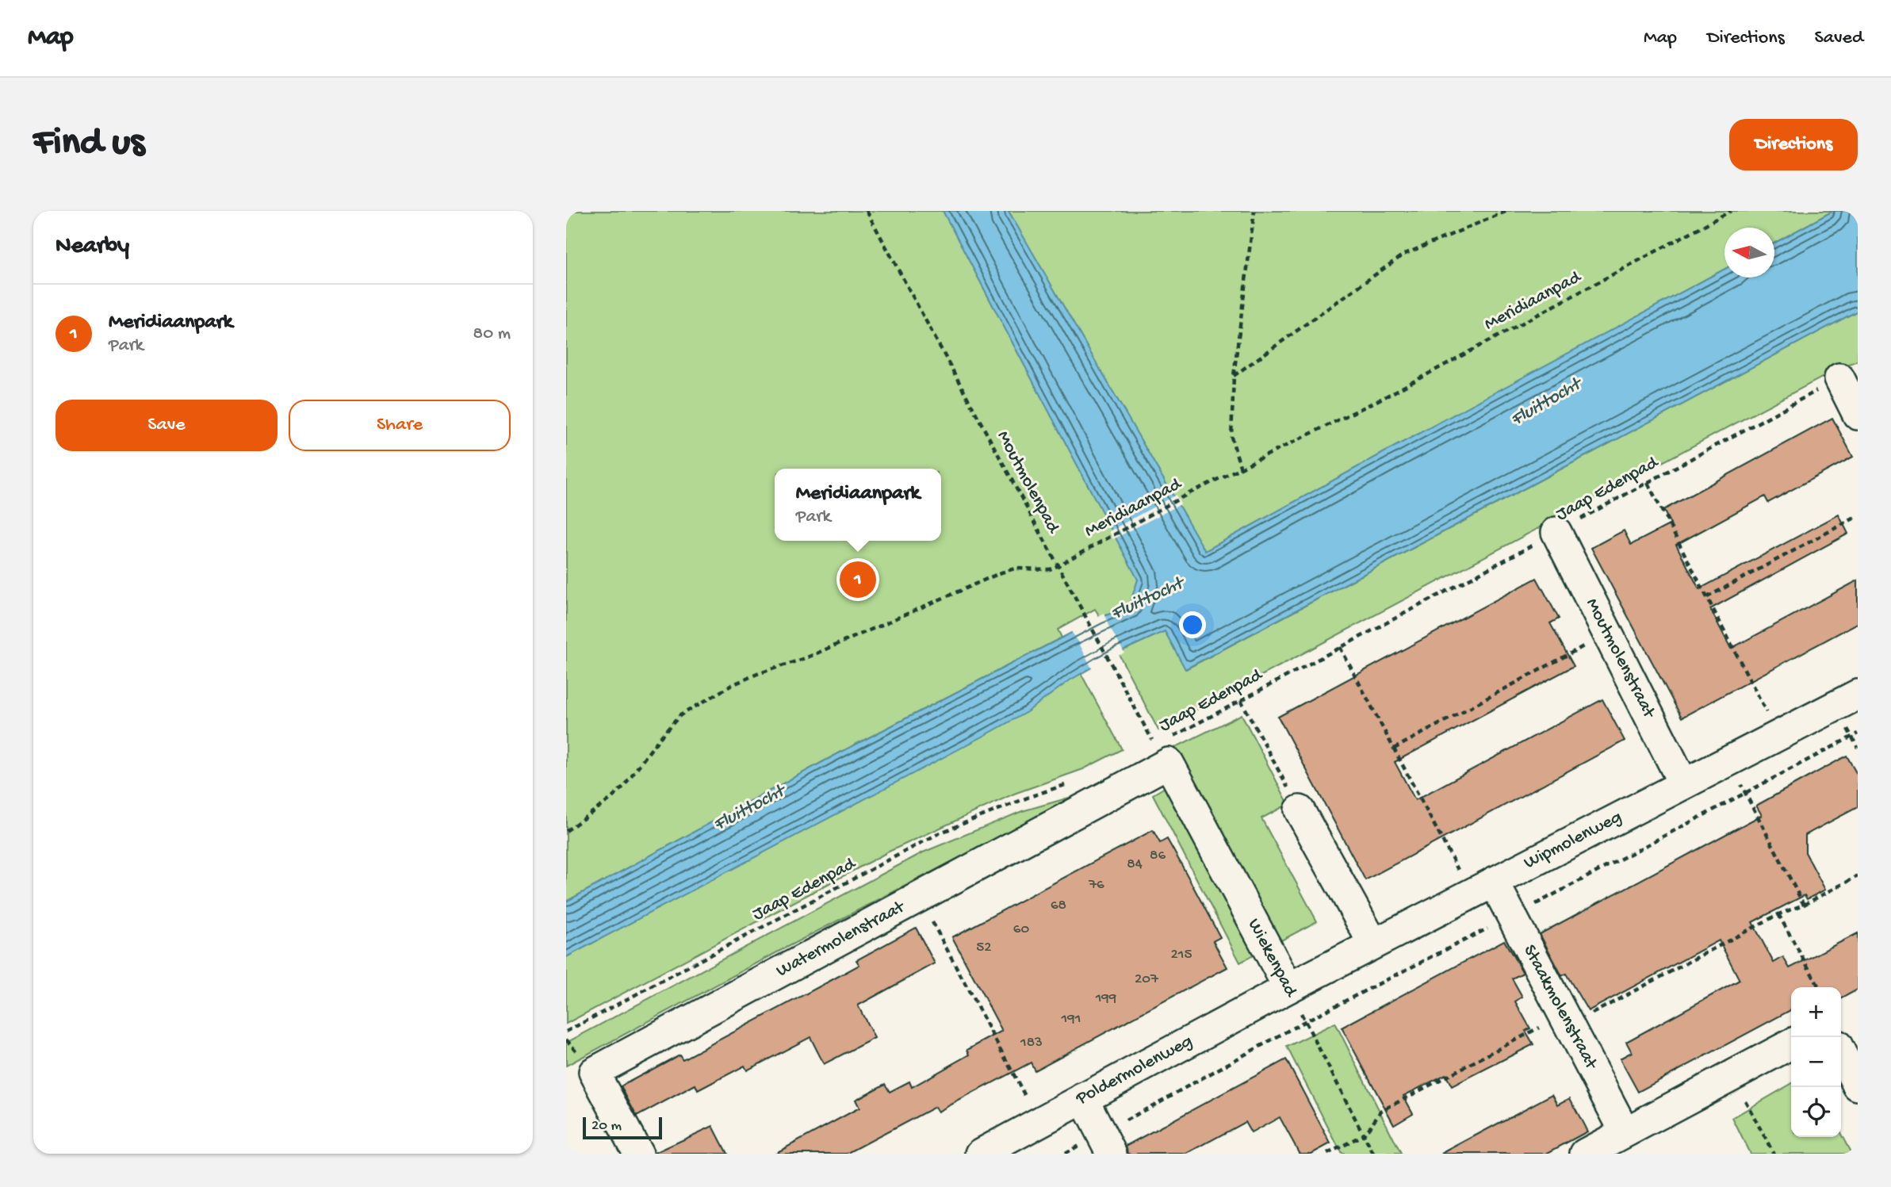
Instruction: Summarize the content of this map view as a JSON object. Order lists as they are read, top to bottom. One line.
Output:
{"streets":{"street":["Moutmolenstraat","Wipmolenweg","Watermolenstraat","Wiekenpad","Staakmolenstraat","Poldermolenweg"],"path":["Meridiaanpad","Moutmolenpad","Jaap Edenpad"]},"crossings":[["Meridiaanpad","Moutmolenpad"],["Moutmolenpad","Jaap Edenpad"],["Moutmolenpad","Watermolenstraat"],["Moutmolenpad","Wiekenpad"],["Jaap Edenpad","Moutmolenstraat"],["Jaap Edenpad","Watermolenstraat"],["Jaap Edenpad","Wiekenpad"],["Moutmolenstraat","Wipmolenweg"],["Wipmolenweg","Wiekenpad"],["Wipmolenweg","Staakmolenstraat"],["Wipmolenweg","Poldermolenweg"],["Watermolenstraat","Wiekenpad"],["Wiekenpad","Poldermolenweg"]],"water":["Fluittocht"],"house_numbers":["86","84","76","68","60","52","215","207","199","191","183"],"scale_bar":"20 m","north":"left","page":{"header":"Map","nav":["Map","Directions","Saved"],"buttons":["Directions",["Save","Share"]],"title":"Find us","heading":"Nearby","list":[{"mark":"1","name":"Meridiaanpark","note":"Park","value":"80 m"}],"popup":["Meridiaanpark","Park"],"pins":"1","map_buttons":["+","−"],"scale":"20 m"}}
